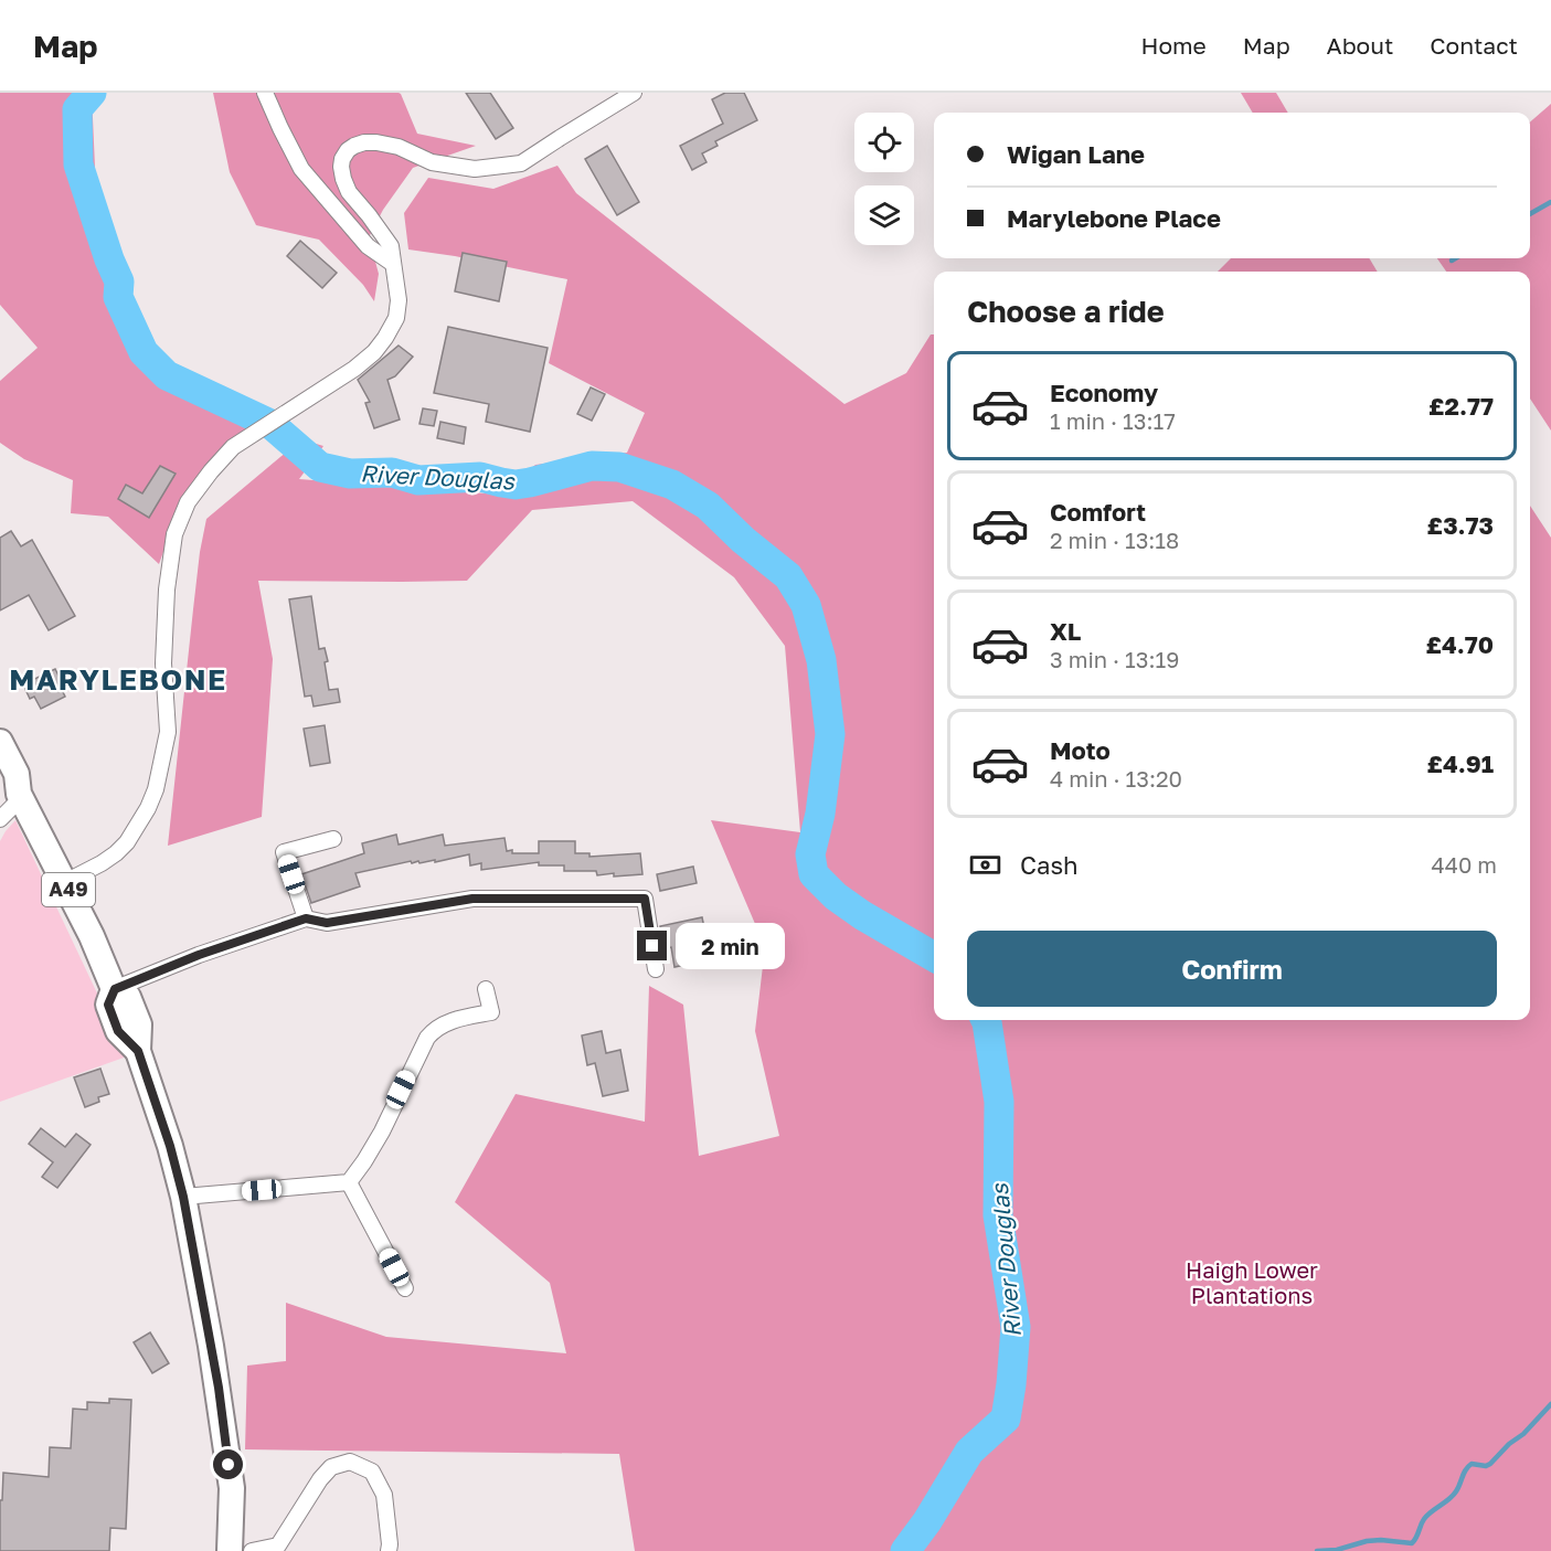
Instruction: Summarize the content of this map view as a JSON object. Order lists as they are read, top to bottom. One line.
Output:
{"streets":{"highway":["A49"]},"districts":["MARYLEBONE"],"water":["River Douglas"],"parks":["Haigh Lower Plantations"],"page":{"header":"Map","nav":["Home","Map","About","Contact"],"banner":["Wigan Lane","Marylebone Place"],"heading":"Choose a ride","list":[{"name":"Economy","note":"1 min · 13:17","value":"£2.77"},{"name":"Comfort","note":"2 min · 13:18","value":"£3.73"},{"name":"XL","note":"3 min · 13:19","value":"£4.70"},{"name":"Moto","note":"4 min · 13:20","value":"£4.91"}],"pay":["Cash","440 m"],"buttons":"Confirm","bubble":"2 min"}}
